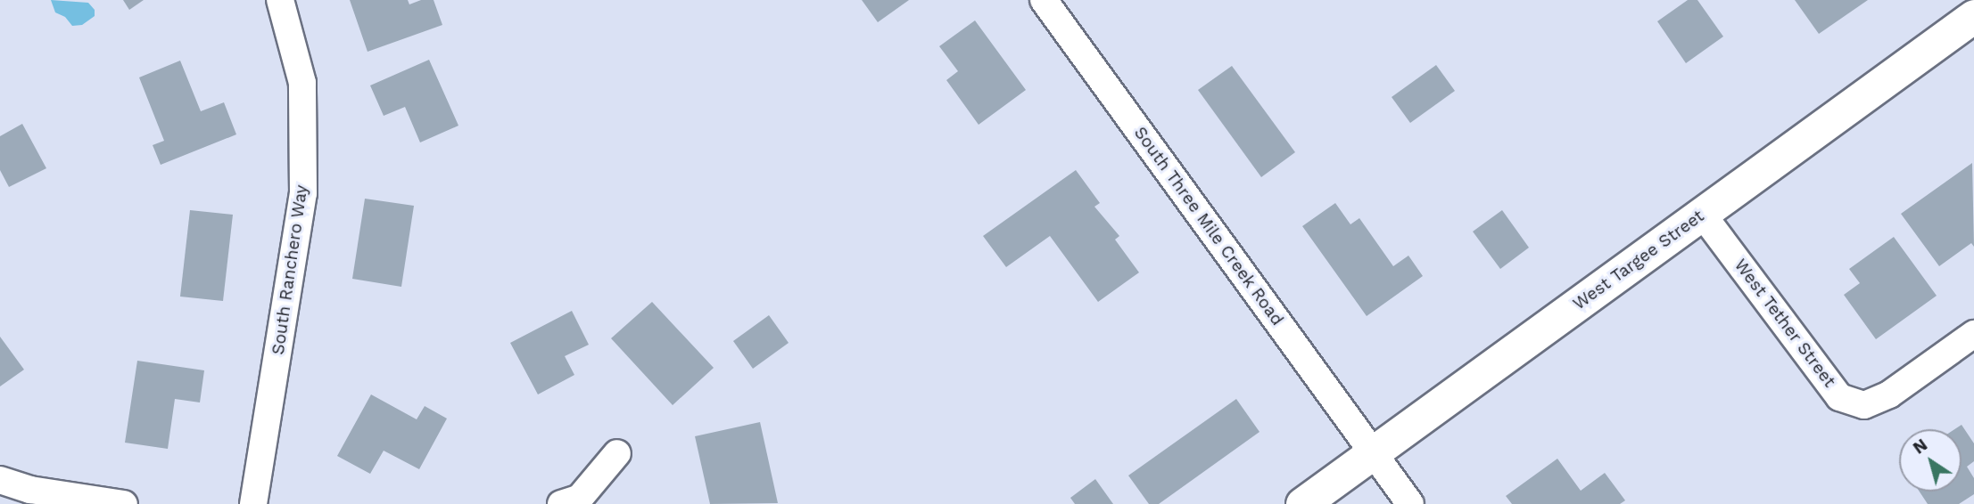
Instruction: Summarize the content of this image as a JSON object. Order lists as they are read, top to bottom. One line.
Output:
{"streets":{"street":["South Three Mile Creek Road","West Targee Street","South Ranchero Way","West Tether Street"]},"crossings":[["South Three Mile Creek Road","West Targee Street"],["West Targee Street","West Tether Street"]],"north":"top left"}
